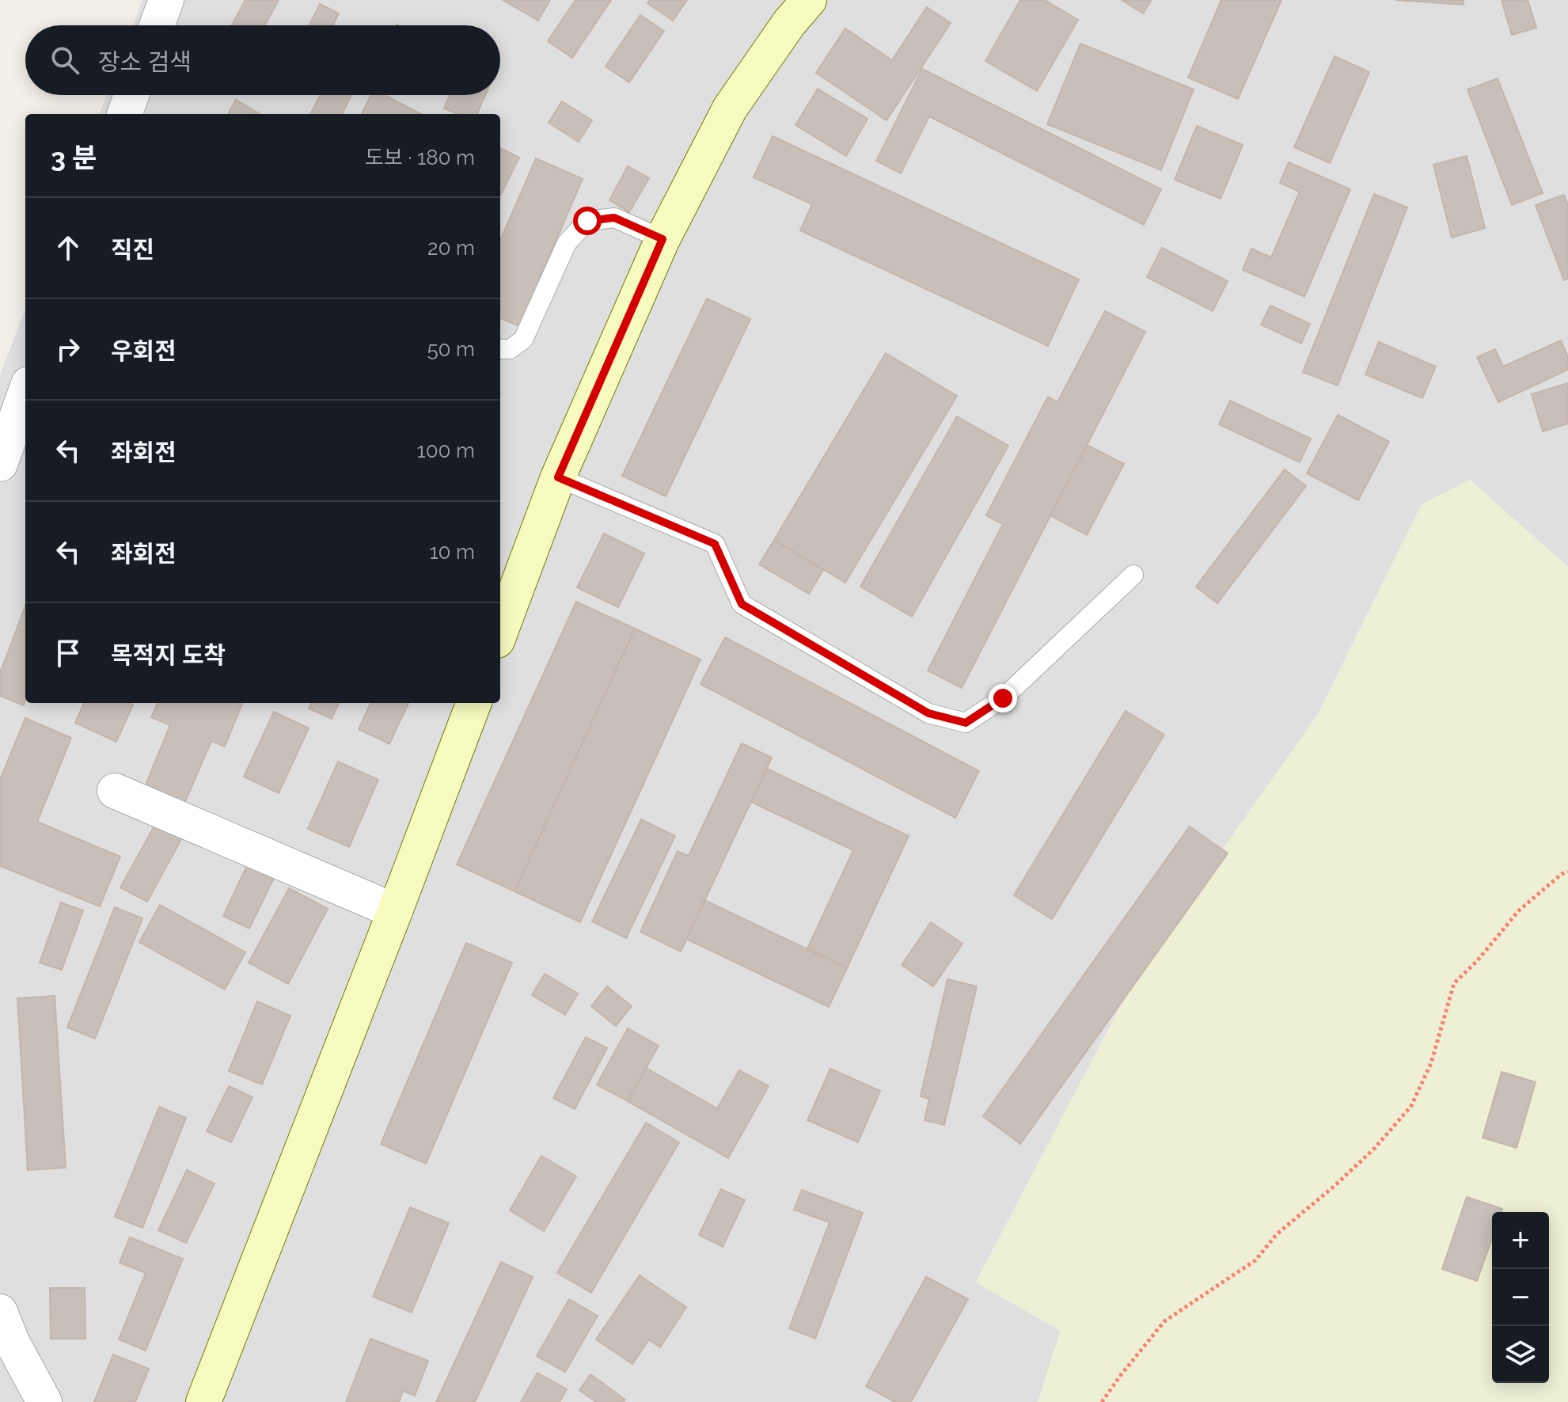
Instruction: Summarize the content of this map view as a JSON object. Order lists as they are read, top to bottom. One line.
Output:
{"page":{"search":"장소 검색","heading":["3 분","도보 · 180 m"],"list":[["직진","20 m"],["우회전","50 m"],["좌회전","100 m"],["좌회전","10 m"],"목적지 도착"],"map_buttons":["+","−"]}}
